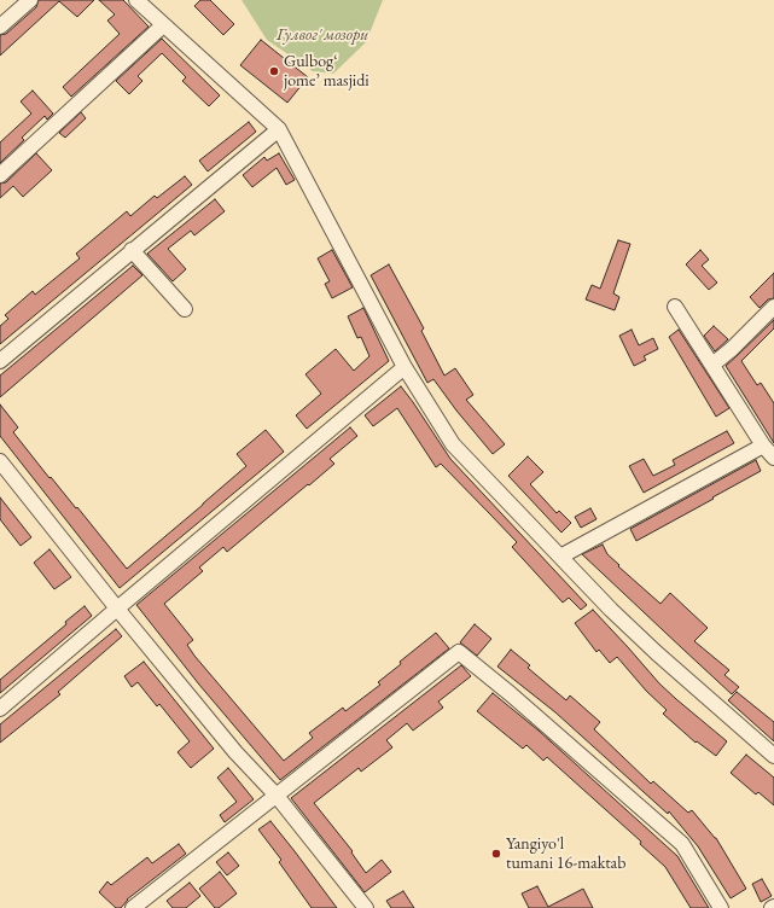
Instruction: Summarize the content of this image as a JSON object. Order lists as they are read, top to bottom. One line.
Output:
{"parks":["Гулвог' мозори"],"places":["Gulbog‘ jome’ masjidi","Yangiyo'l tumani 16-maktab"]}
